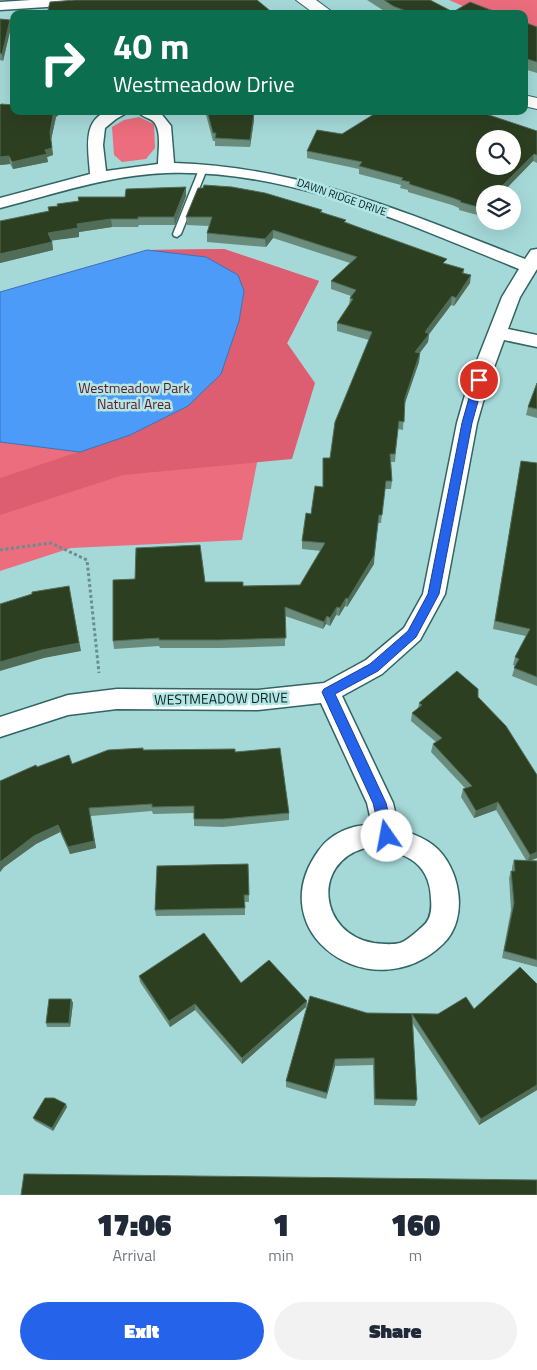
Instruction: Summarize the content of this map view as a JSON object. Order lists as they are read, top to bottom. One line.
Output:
{"streets":{"street":["DAWN RIDGE DRIVE","WESTMEADOW DRIVE"]},"crossings":[["DAWN RIDGE DRIVE","WESTMEADOW DRIVE"]],"parks":["Westmeadow Park Natural Area"],"page":{"turn":["40 m","Westmeadow Drive"],"eta":["17:06","Arrival","1","min","160","m"],"buttons":["Exit","Share"]}}
